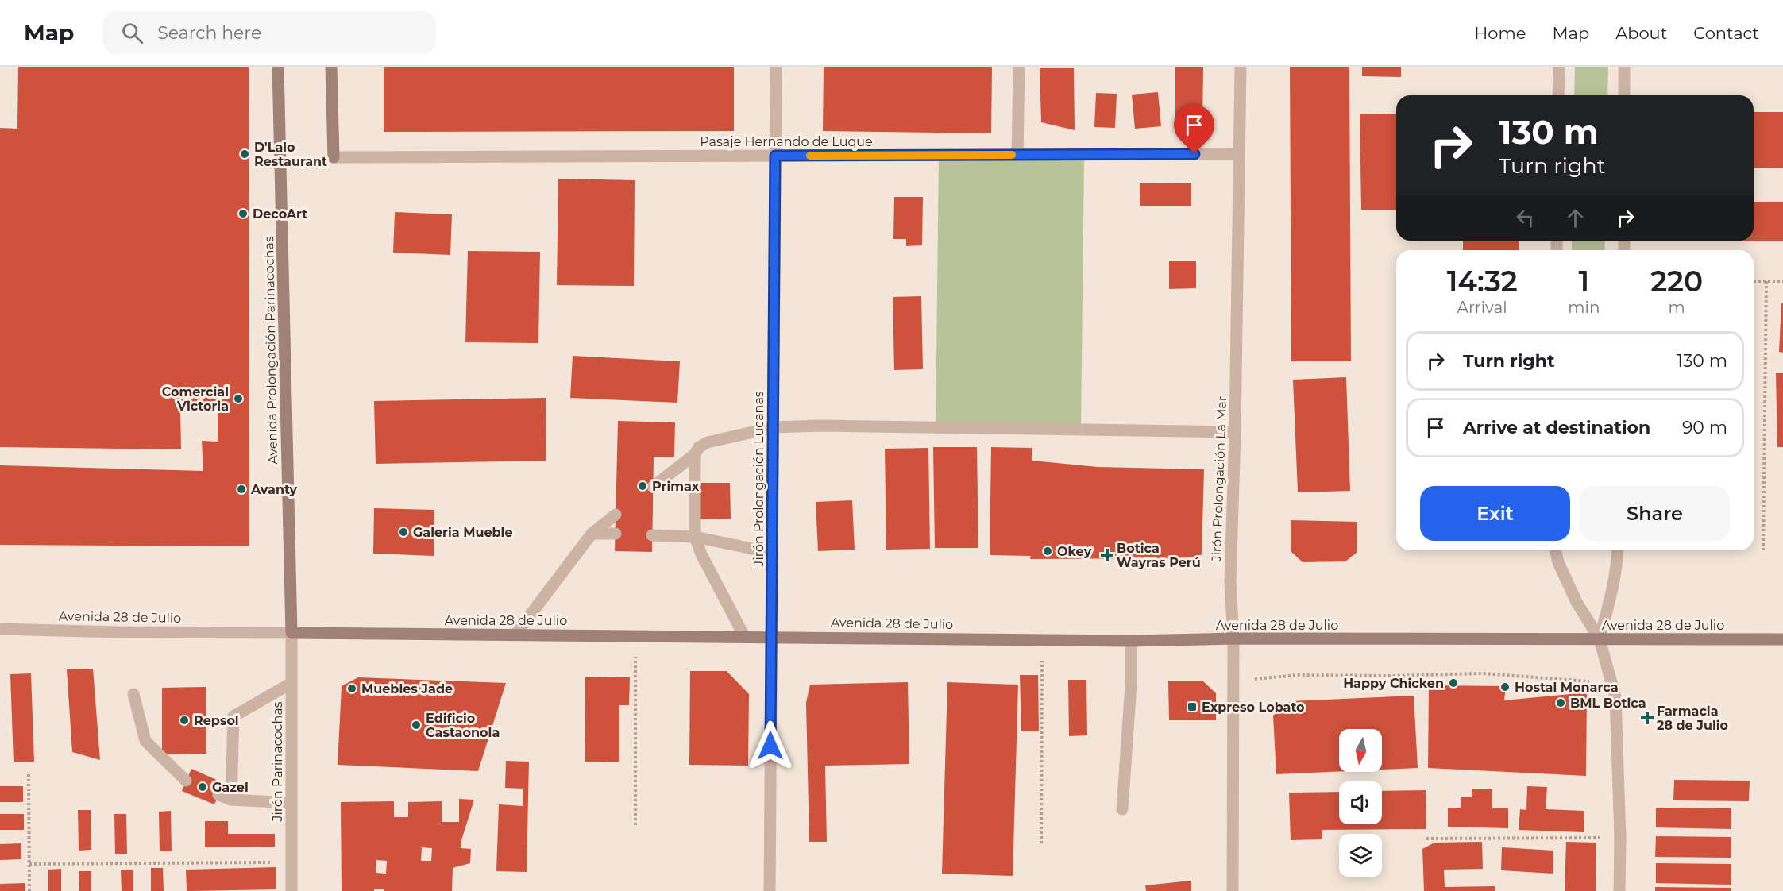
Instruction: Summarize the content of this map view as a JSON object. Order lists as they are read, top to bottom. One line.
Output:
{"streets":{"main road":["Avenida Prolongación Parinacochas","Avenida 28 de Julio"],"street":["Pasaje Hernando de Luque","Jirón Prolongación Lucanas","Jirón Prolongación La Mar","Jirón Parinacochas"]},"crossings":[["Pasaje Hernando de Luque","Jirón Prolongación Lucanas"],["Pasaje Hernando de Luque","Jirón Prolongación La Mar"],["Avenida Prolongación Parinacochas","Avenida 28 de Julio"],["Avenida Prolongación Parinacochas","Jirón Parinacochas"],["Jirón Prolongación Lucanas","Avenida 28 de Julio"],["Jirón Prolongación La Mar","Avenida 28 de Julio"],["Avenida 28 de Julio","Jirón Parinacochas"]],"places":{"other":["D'Lalo Restaurant","DecoArt","Comercial Victoria","Primax","Avanty","Galeria Mueble","Okey","Happy Chicken","Hostal Monarca","Muebles Jade","BML Botica","Repsol","Edificio Castaonola","Gazel"],"health":["Botica Wayras Perú","Farmacia 28 de Julio"],"transit":["Expreso Lobato"]},"north":"bottom","page":{"header":"Map","search":"Search here","nav":["Home","Map","About","Contact"],"turn":["130 m","Turn right"],"eta":["14:32","Arrival","1","min","220","m"],"list":[{"name":"Turn right","value":"130 m"},{"name":"Arrive at destination","value":"90 m"}],"buttons":["Exit","Share"]}}
